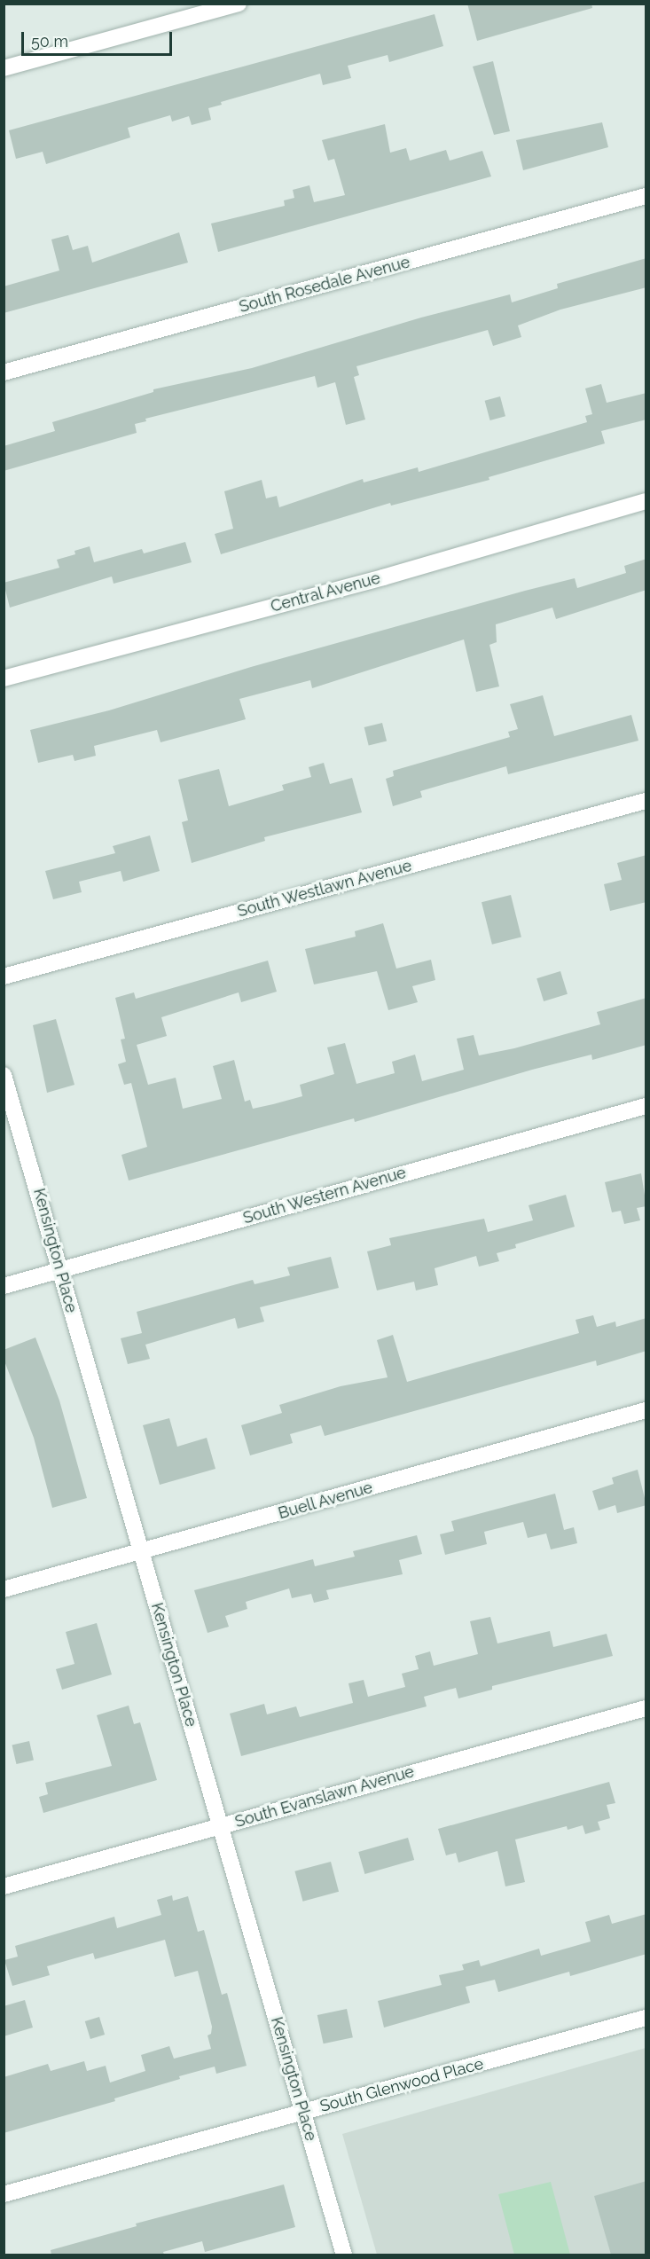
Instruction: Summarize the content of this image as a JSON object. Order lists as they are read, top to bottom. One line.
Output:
{"streets":{"street":["South Rosedale Avenue","Central Avenue","South Westlawn Avenue","South Western Avenue","Kensington Place","Buell Avenue","South Evanslawn Avenue","South Glenwood Place"]},"crossings":[["South Western Avenue","Kensington Place"],["Kensington Place","Buell Avenue"],["Kensington Place","South Evanslawn Avenue"],["Kensington Place","South Glenwood Place"]],"scale_bar":"50 m"}
